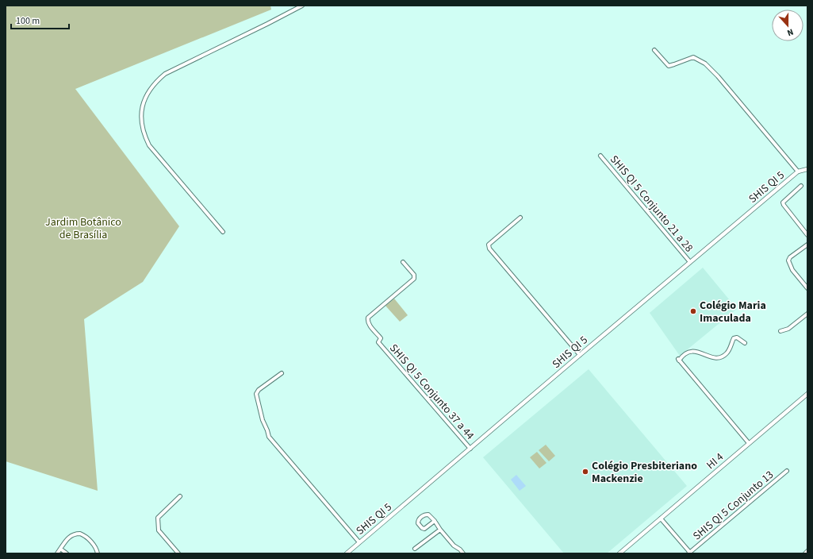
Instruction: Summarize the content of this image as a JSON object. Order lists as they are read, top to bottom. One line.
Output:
{"streets":{"street":["SHIS QI 5","SHIS QI 5 Conjunto 21 a 28","SHIS QI 5 Conjunto 37 a 44","HI 4","SHIS QI 5 Conjunto 13"]},"crossings":[["SHIS QI 5","SHIS QI 5 Conjunto 21 a 28"],["SHIS QI 5","SHIS QI 5 Conjunto 37 a 44"]],"parks":["Jardim Botânico de Brasília"],"places":["Colégio Maria Imaculada","Colégio Presbiteriano Mackenzie"],"scale_bar":"100 m","north":"bottom"}
